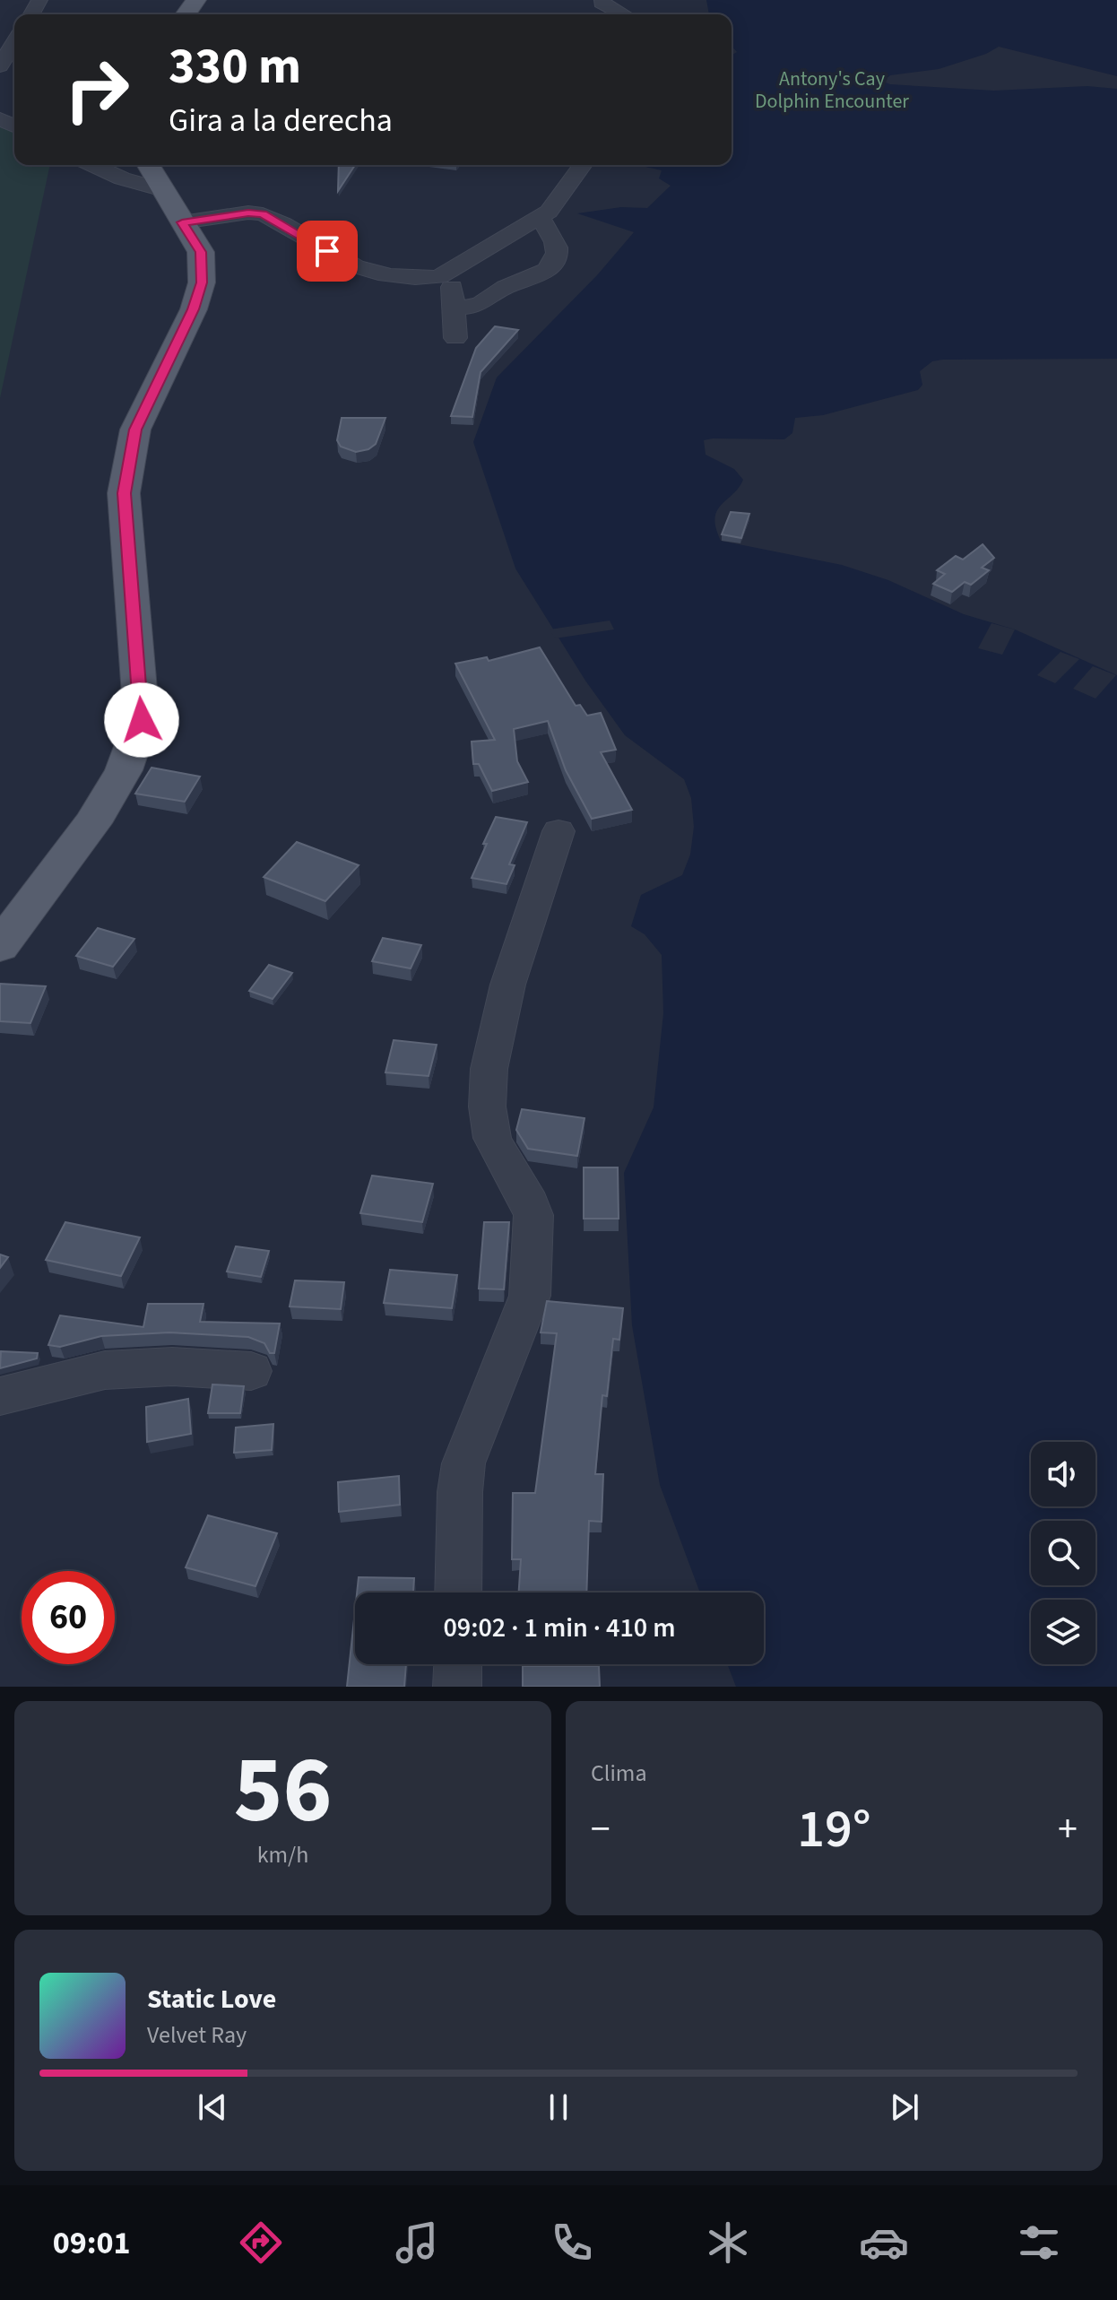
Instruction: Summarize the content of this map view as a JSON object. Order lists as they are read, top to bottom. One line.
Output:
{"parks":["Antony's Cay Dolphin Encounter"],"page":{"turn":["330 m","Gira a la derecha"],"limit":"60","trip":"09:02 · 1 min · 410 m","tile":[["56","km/h"],"Clima"],"heat":["−","19°","+"],"song":["Static Love","Velvet Ray"],"tabs":"09:01"}}
